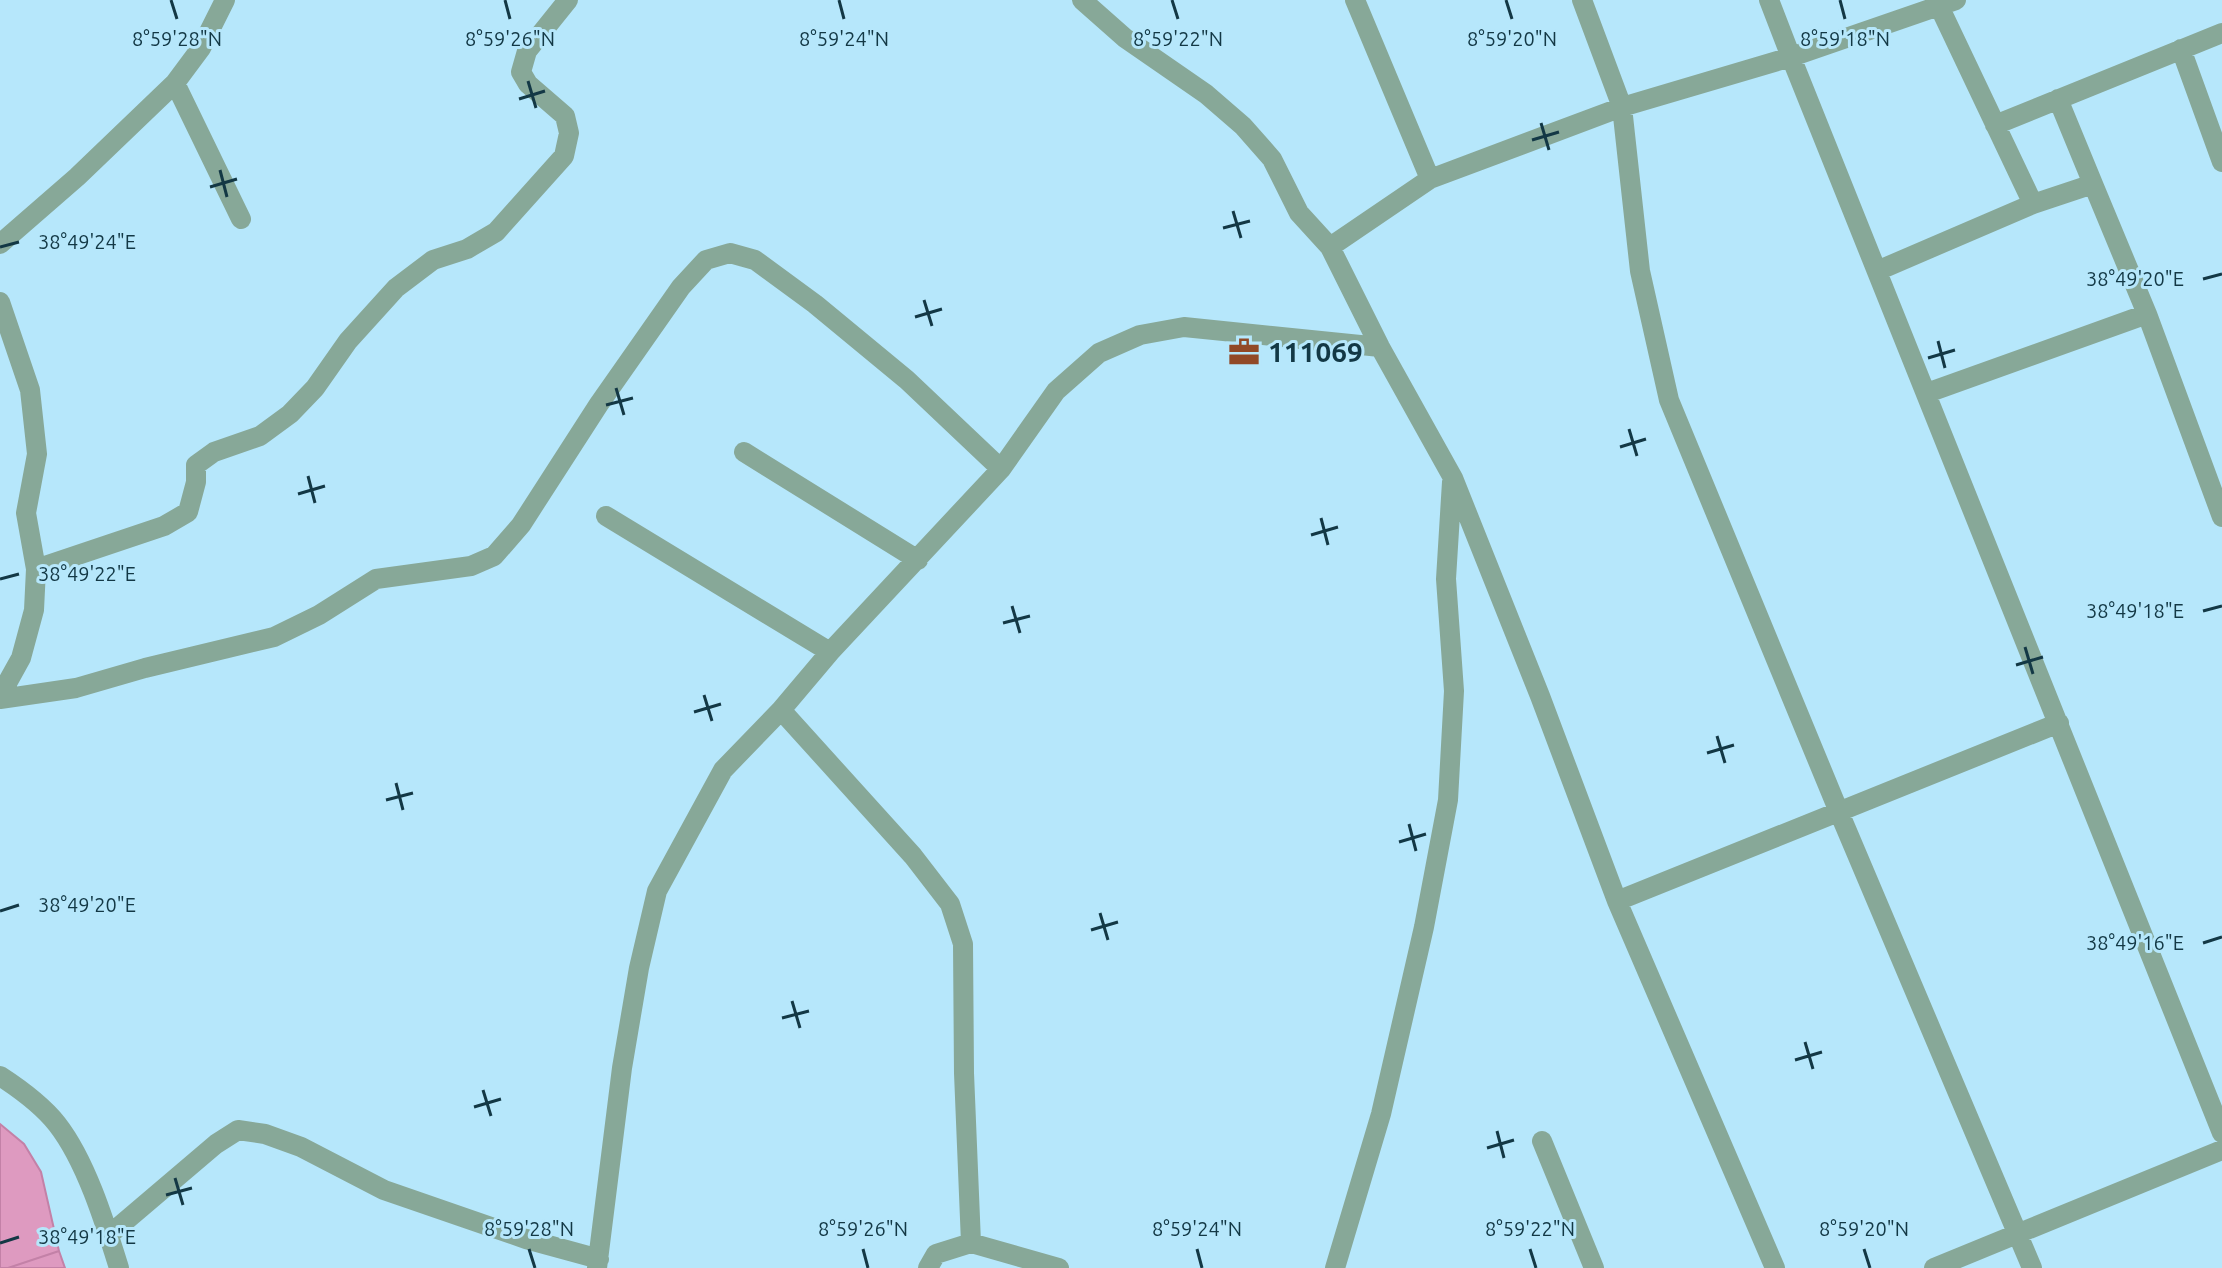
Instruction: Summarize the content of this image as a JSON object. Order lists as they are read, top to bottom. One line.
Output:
{"places":{"office":["111069"]},"coordinates":["8°59'28\"N","8°59'26\"N","8°59'24\"N","8°59'22\"N","8°59'20\"N","8°59'18\"N","38°49'24\"E","38°49'20\"E","38°49'22\"E","38°49'18\"E","38°49'16\"E"]}
